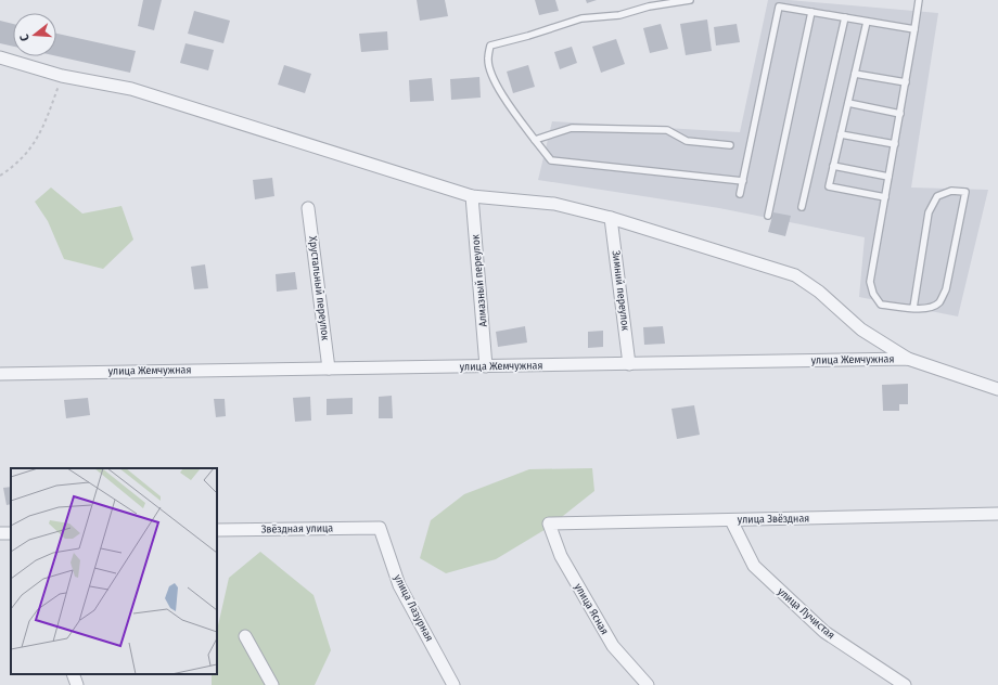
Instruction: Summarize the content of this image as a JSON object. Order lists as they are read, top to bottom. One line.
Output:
{"streets":{"street":["Алмазный переулок","Хрустальный переулок","Зимний переулок","улица Жемчужная","улица Звёздная","Звёздная улица","улица Лазурная","улица Ясная","улица Лучистая"]},"crossings":[["Алмазный переулок","улица Жемчужная"],["Хрустальный переулок","улица Жемчужная"],["Зимний переулок","улица Жемчужная"],["улица Звёздная","улица Ясная"],["улица Звёздная","улица Лучистая"],["Звёздная улица","улица Лазурная"]],"north":"left"}
